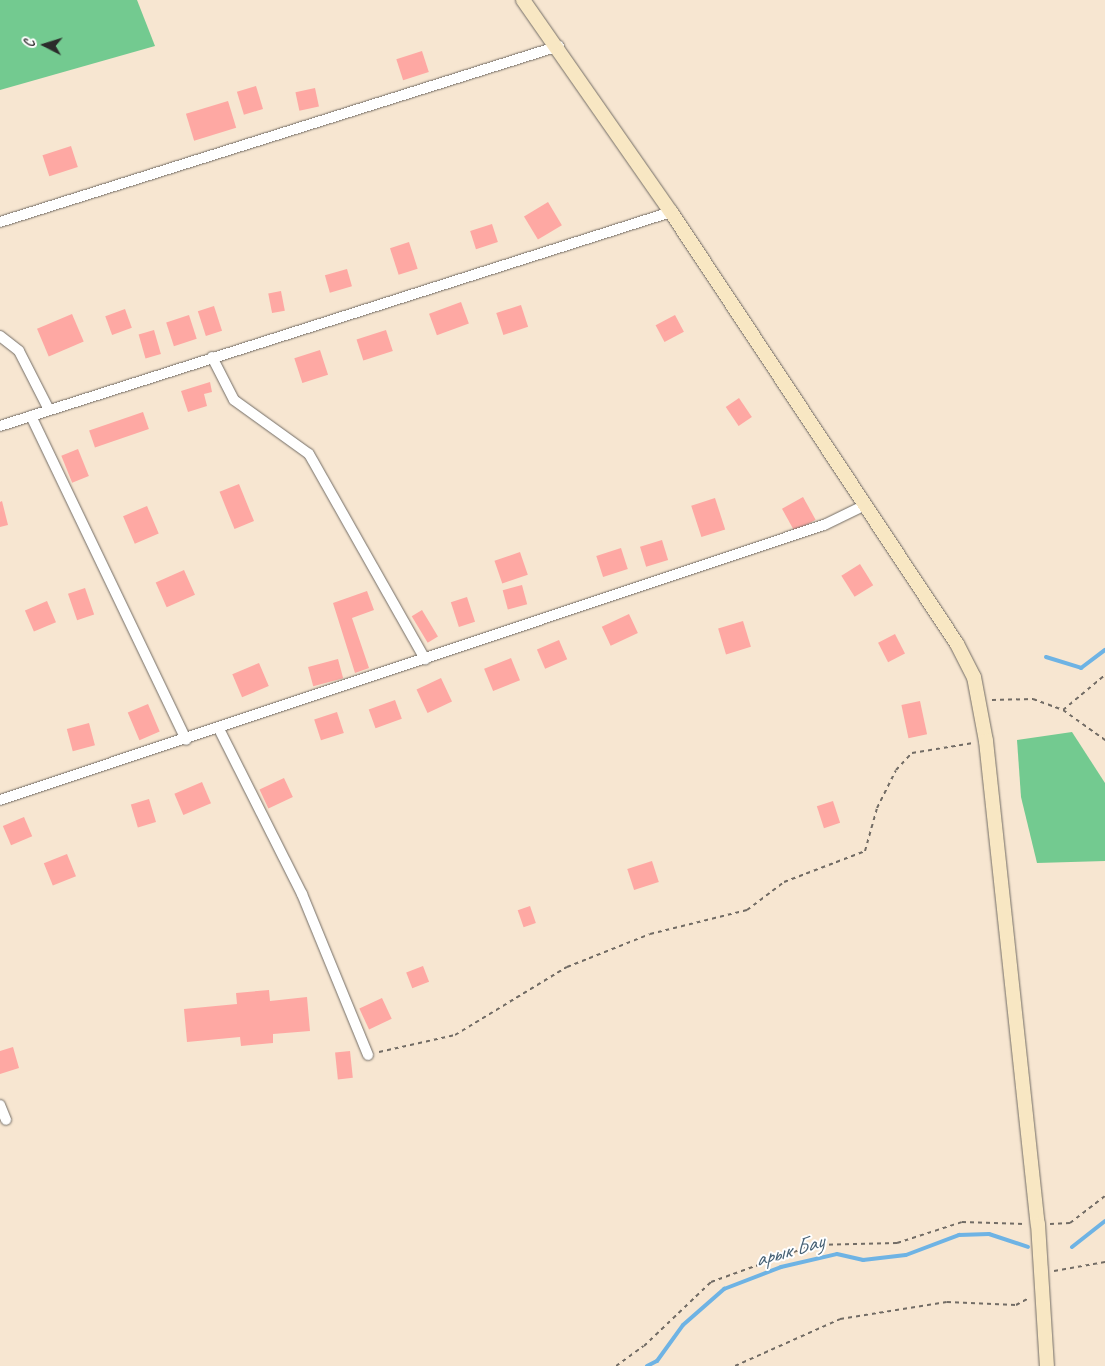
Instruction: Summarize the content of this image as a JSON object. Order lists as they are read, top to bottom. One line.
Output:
{"water":["арык Бау"],"north":"left"}
